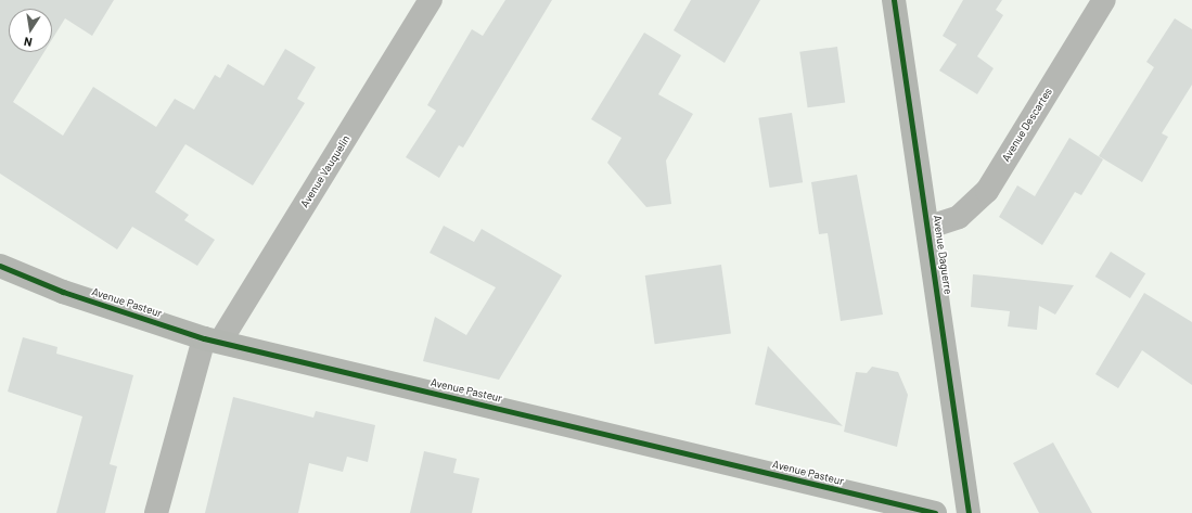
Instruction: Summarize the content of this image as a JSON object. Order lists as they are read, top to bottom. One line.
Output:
{"streets":{"street":["Avenue Descartes","Avenue Vauquelin","Avenue Daguerre","Avenue Pasteur"]},"crossings":[["Avenue Descartes","Avenue Daguerre"],["Avenue Vauquelin","Avenue Pasteur"]],"north":"bottom"}
